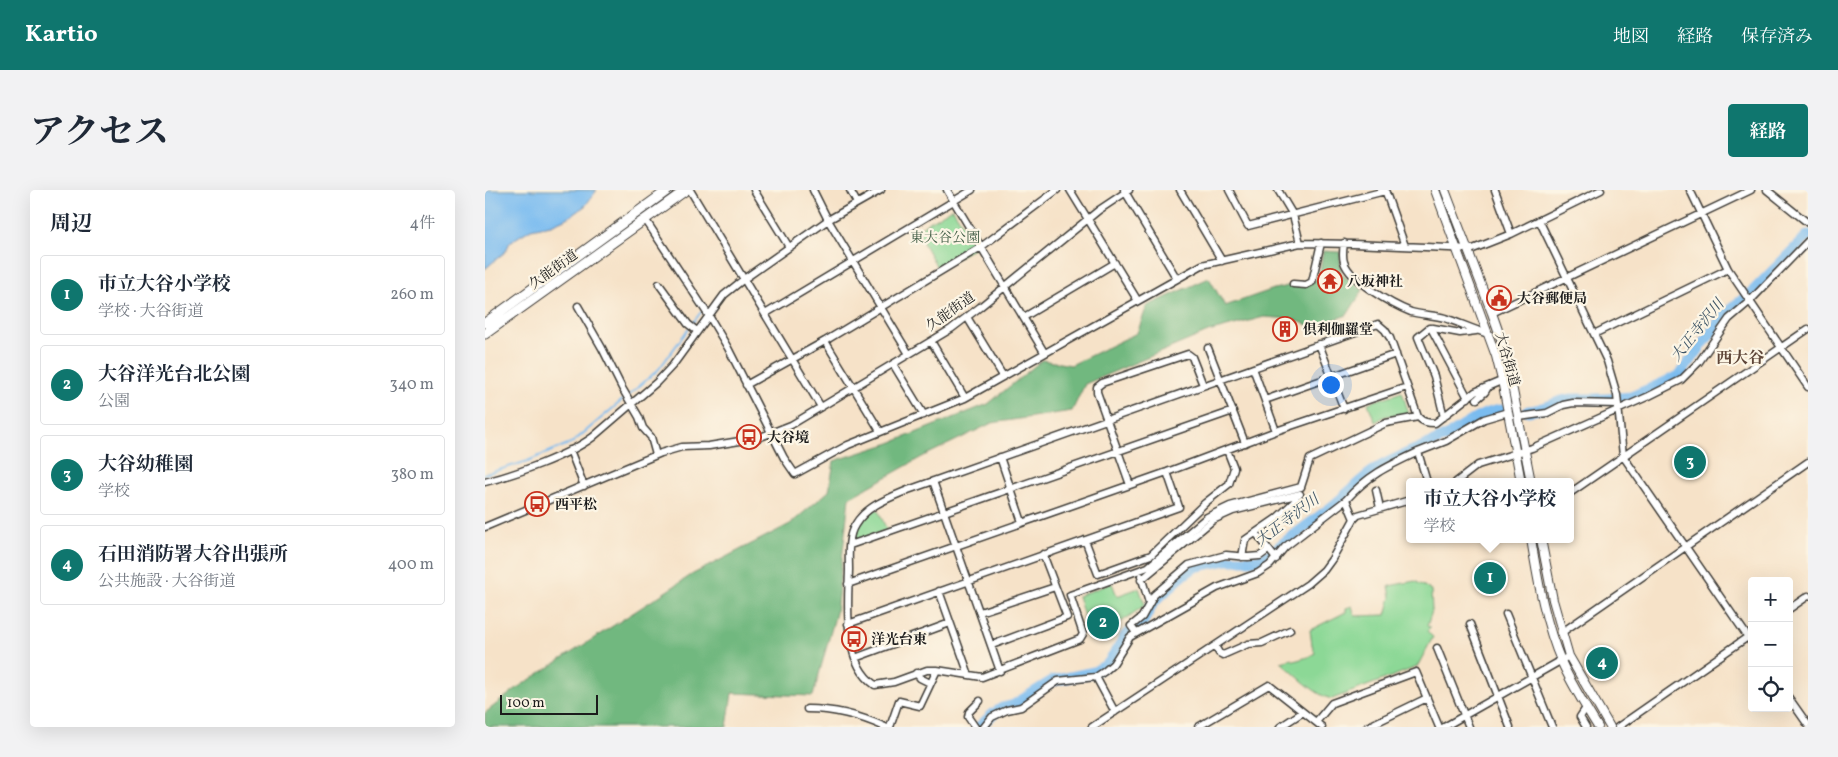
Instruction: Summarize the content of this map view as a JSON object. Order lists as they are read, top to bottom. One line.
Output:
{"streets":{"highway":["久能街道"],"main road":["大谷街道"]},"districts":["西大谷"],"water":["大正寺沢川"],"parks":["東大谷公園"],"places":{"temple":["八坂神社"],"public building":["大谷郵便局"],"building":["倶利伽羅堂"],"bus stop":["大谷境","西平松","洋光台東"]},"scale_bar":"100 m","page":{"header":"Kartio","nav":["地図","経路","保存済み"],"title":"アクセス","buttons":"経路","heading":["周辺","4件"],"list":[{"mark":"1","name":"市立大谷小学校","note":"学校 · 大谷街道","value":"260 m"},{"mark":"2","name":"大谷洋光台北公園","note":"公園","value":"340 m"},{"mark":"3","name":"大谷幼稚園","note":"学校","value":"380 m"},{"mark":"4","name":"石田消防署大谷出張所","note":"公共施設 · 大谷街道","value":"400 m"}],"pins":["3","1","2","4"],"popup":["市立大谷小学校","学校"],"map_buttons":["+","−"],"scale":"100 m"}}
